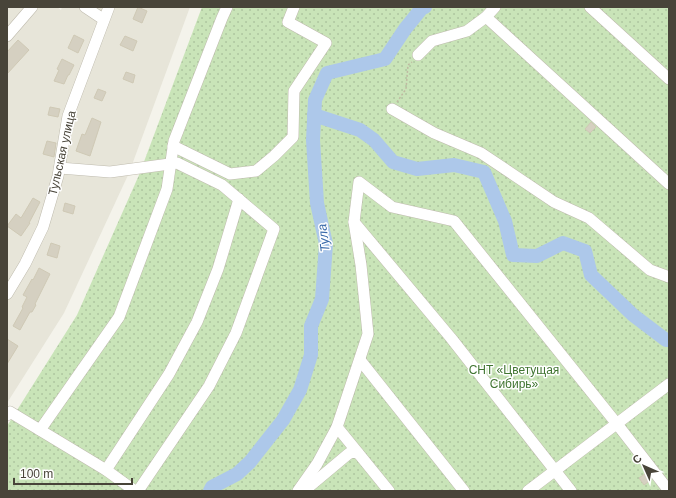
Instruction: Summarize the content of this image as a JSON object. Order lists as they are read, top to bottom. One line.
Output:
{"streets":{"street":["Тульская улица"]},"water":["Тула"],"parks":["СНТ «Цветущая Сибирь»"],"scale_bar":"100 m","north":"top left"}
